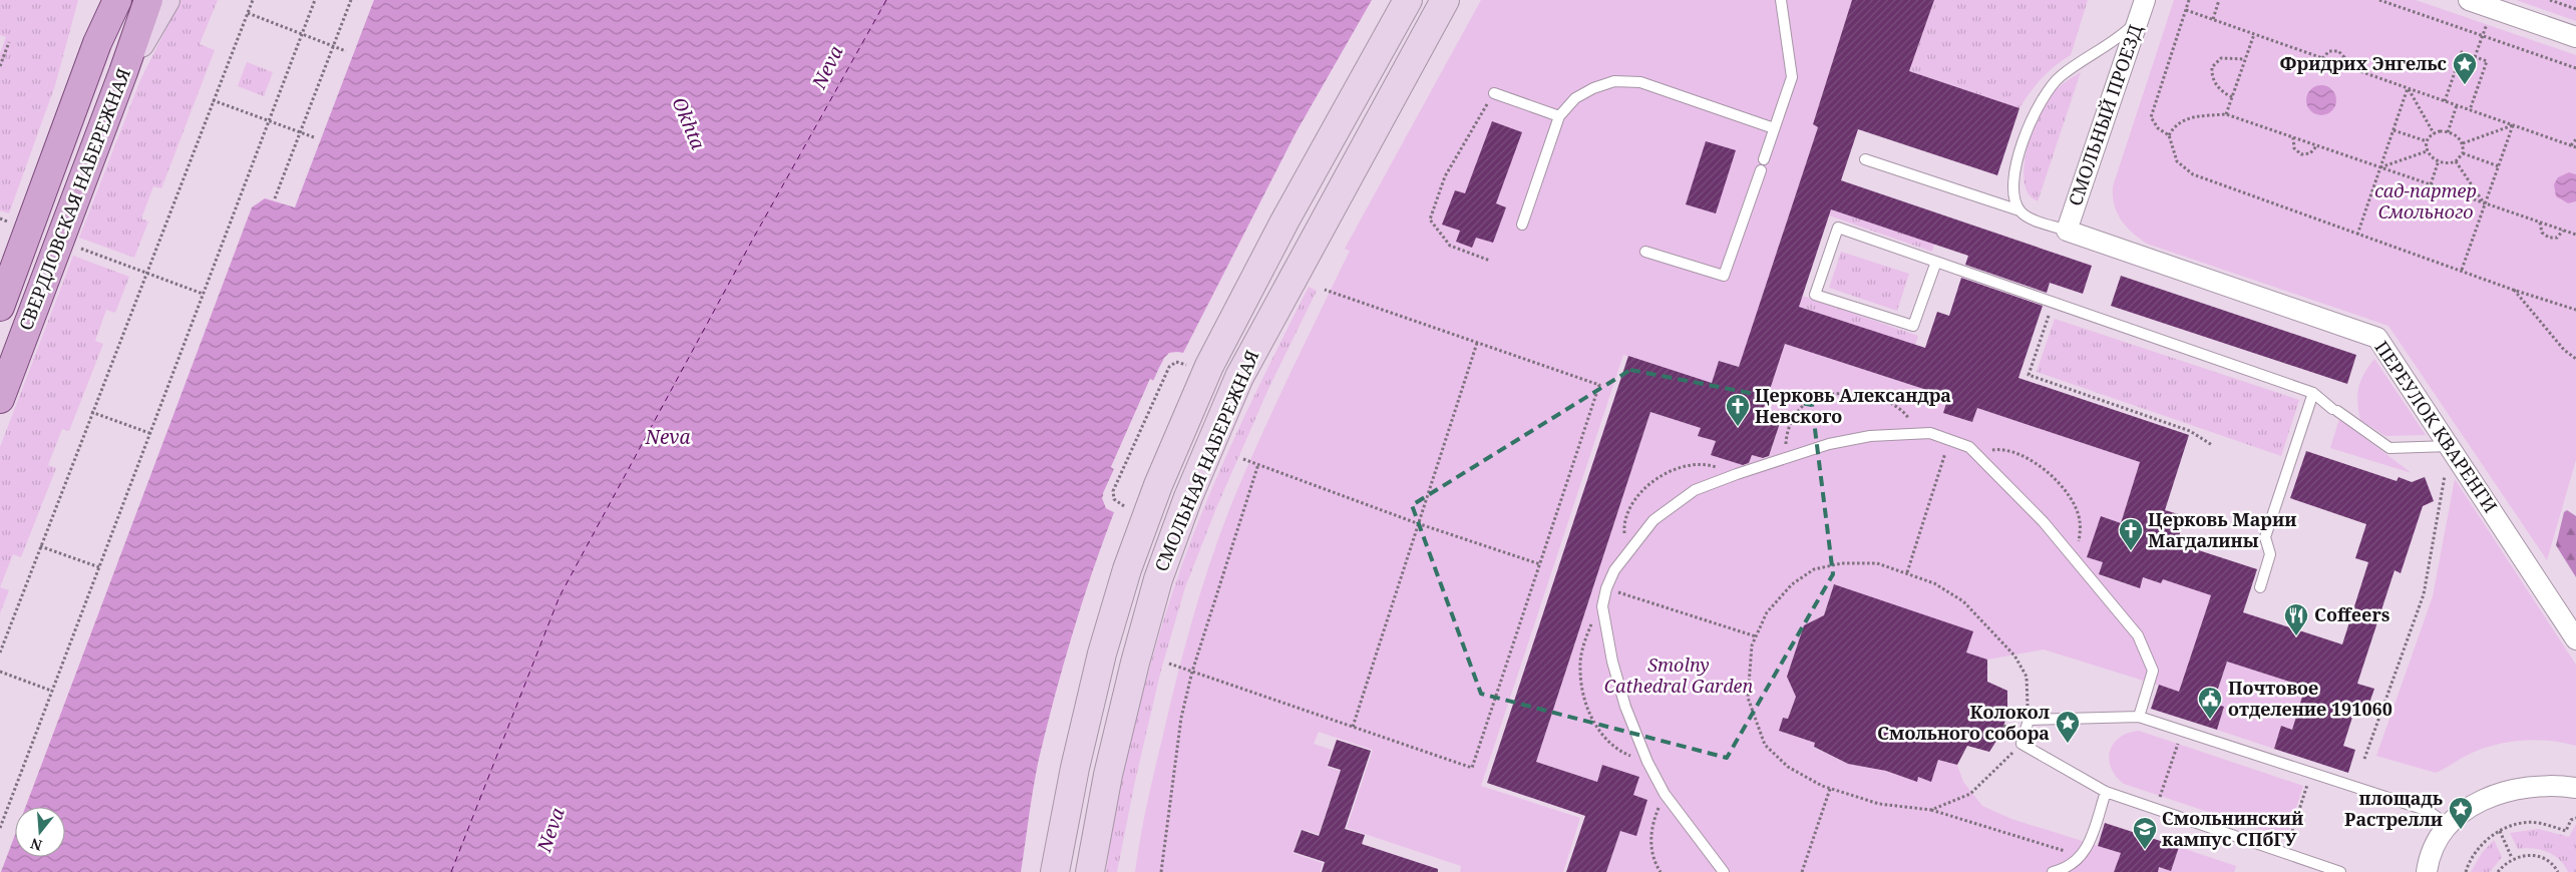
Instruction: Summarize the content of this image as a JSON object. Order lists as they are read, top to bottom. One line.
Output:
{"streets":{"main road":["СВЕРДЛОВСКАЯ НАБЕРЕЖНАЯ","СМОЛЬНАЯ НАБЕРЕЖНАЯ"],"street":["СМОЛЬНЫЙ ПРОЕЗД","ПЕРЕУЛОК КВАРЕНГИ"]},"crossings":[["СМОЛЬНЫЙ ПРОЕЗД","ПЕРЕУЛОК КВАРЕНГИ"]],"water":["Neva","Okhta"],"parks":["сад-партер Смольного","Smolny Cathedral Garden"],"places":{"place":["Фридрих Энгельс","Колокол Смольного собора","площадь Растрелли"],"church":["Церковь Александра Невского","Церковь Марии Магдалины"],"restaurant":["Coffeers"],"public building":["Почтовое отделение 191060"],"school or university":["Смольнинский кампус СПбГУ"]},"north":"bottom"}
